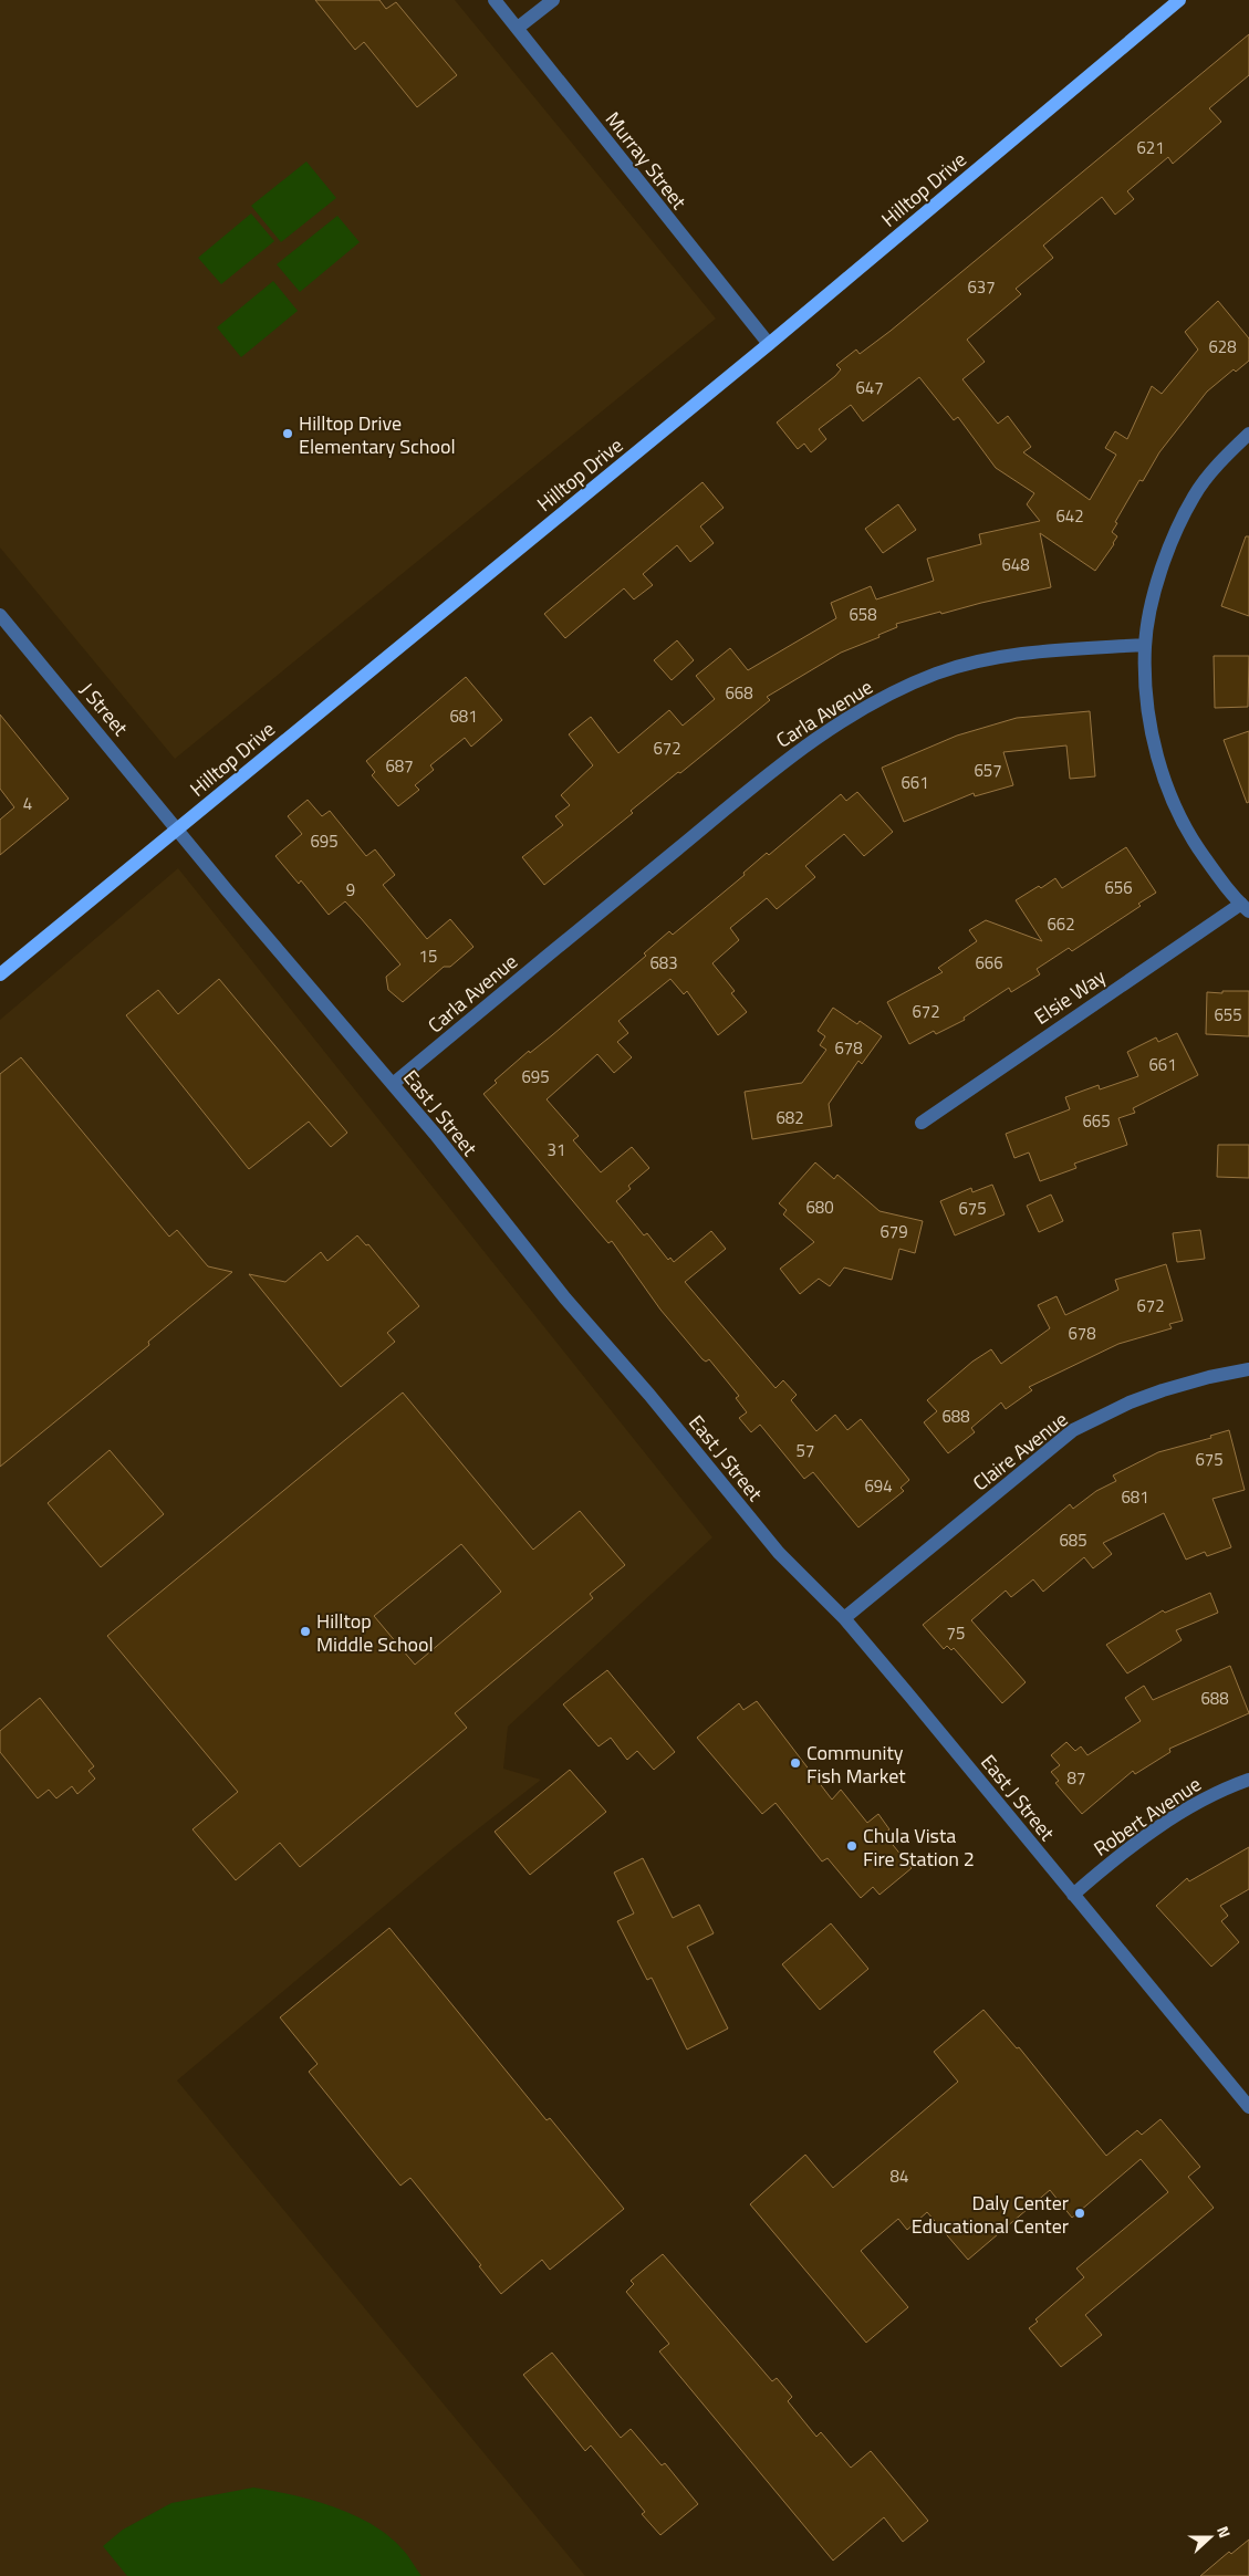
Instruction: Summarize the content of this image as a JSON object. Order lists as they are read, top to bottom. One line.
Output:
{"streets":{"main road":["Hilltop Drive"],"street":["Murray Street","J Street","Carla Avenue","Elsie Way","East J Street","Claire Avenue","Robert Avenue"]},"crossings":[["Murray Street","Hilltop Drive"],["Hilltop Drive","J Street"],["Hilltop Drive","East J Street"],["J Street","East J Street"],["Carla Avenue","East J Street"],["East J Street","Claire Avenue"],["East J Street","Robert Avenue"]],"places":["Hilltop Drive Elementary School","Hilltop Middle School","Community Fish Market","Chula Vista Fire Station 2","Daly Center Educational Center"],"house_numbers":["621","637","628","647","642","648","658","668","681","672","687","657","661","4","695","656","9","662","15","683","666","672","655","678","661","695","682","665","31","680","675","679","672","678","688","57","675","694","681","685","75","688","87","84"],"north":"right"}
